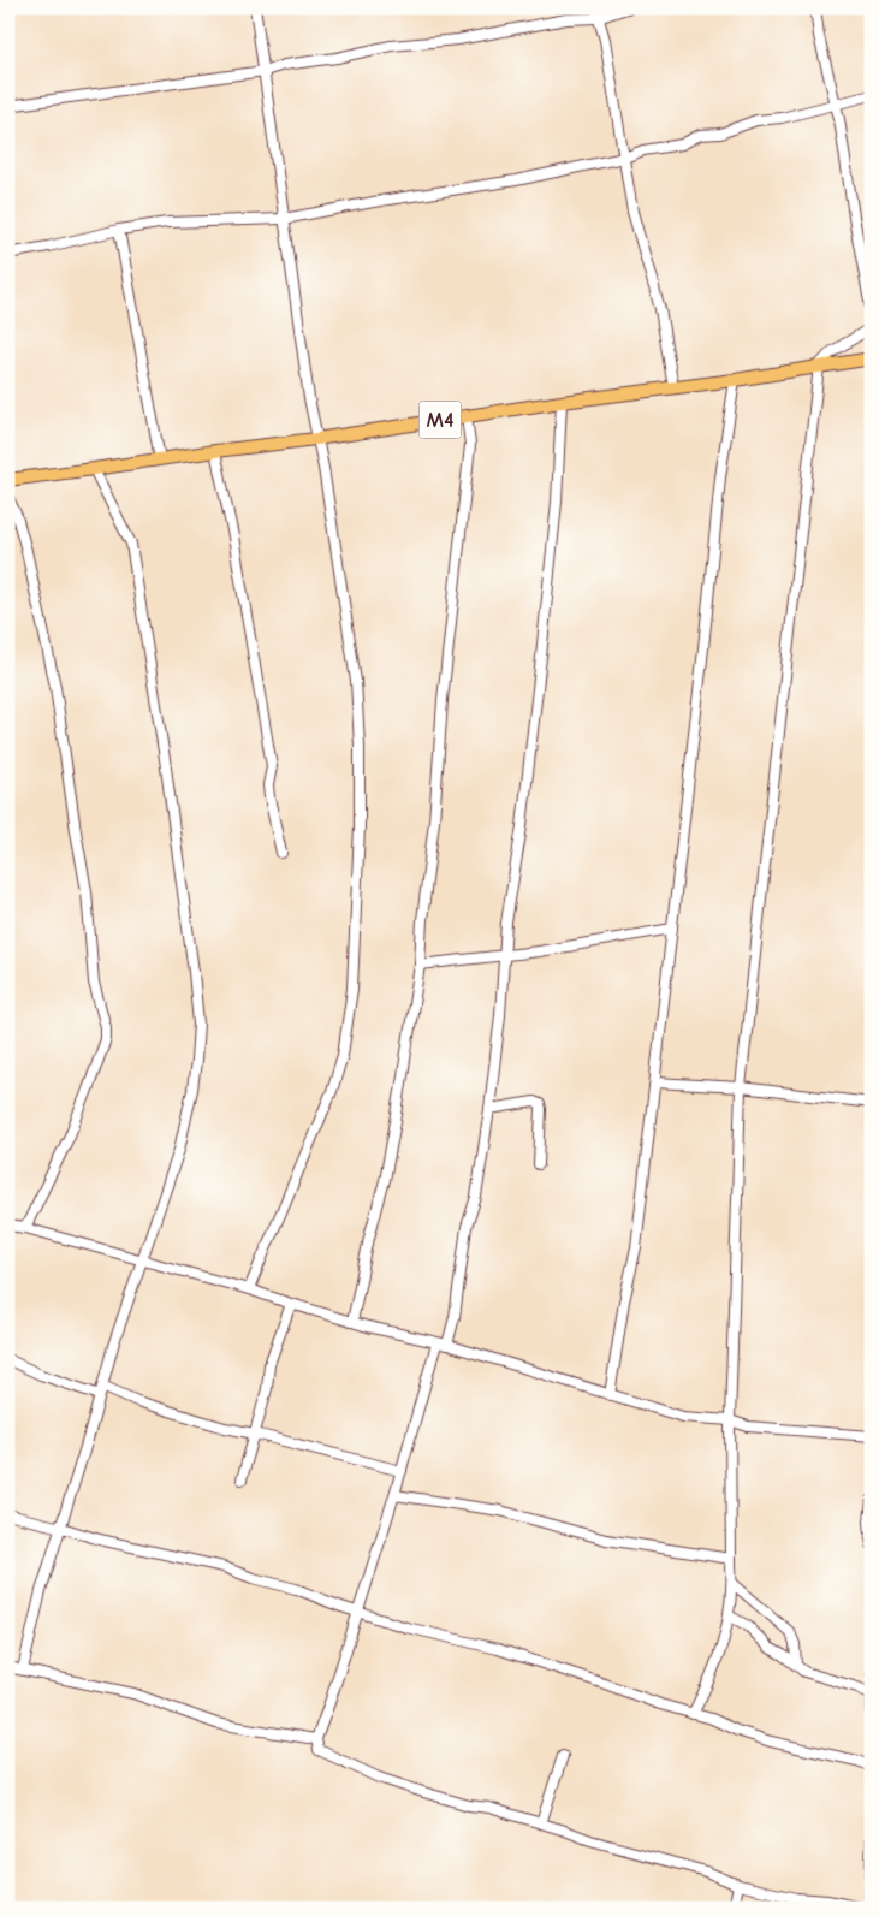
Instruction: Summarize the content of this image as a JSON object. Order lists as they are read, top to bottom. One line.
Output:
{"streets":{"main road":["M4"]}}
